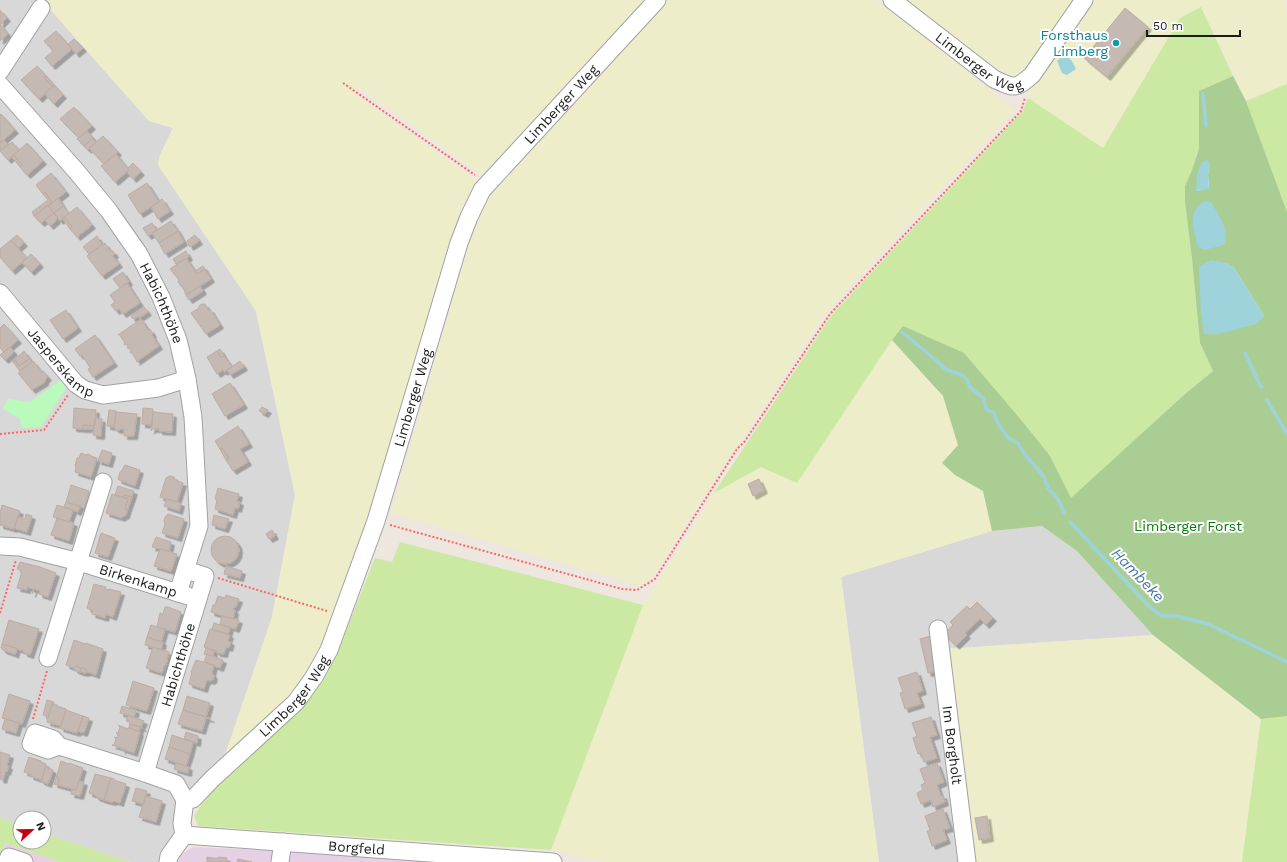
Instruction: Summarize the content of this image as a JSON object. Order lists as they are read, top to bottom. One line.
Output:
{"streets":{"street":["Limberger Weg","Habichthöhe","Jasperskamp","Birkenkamp","Im Borgholt","Borgfeld"]},"crossings":[["Habichthöhe","Jasperskamp"],["Habichthöhe","Birkenkamp"]],"water":["Hambeke"],"parks":["Limberger Forst"],"places":["Forsthaus Limberg"],"scale_bar":"50 m","north":"right"}
